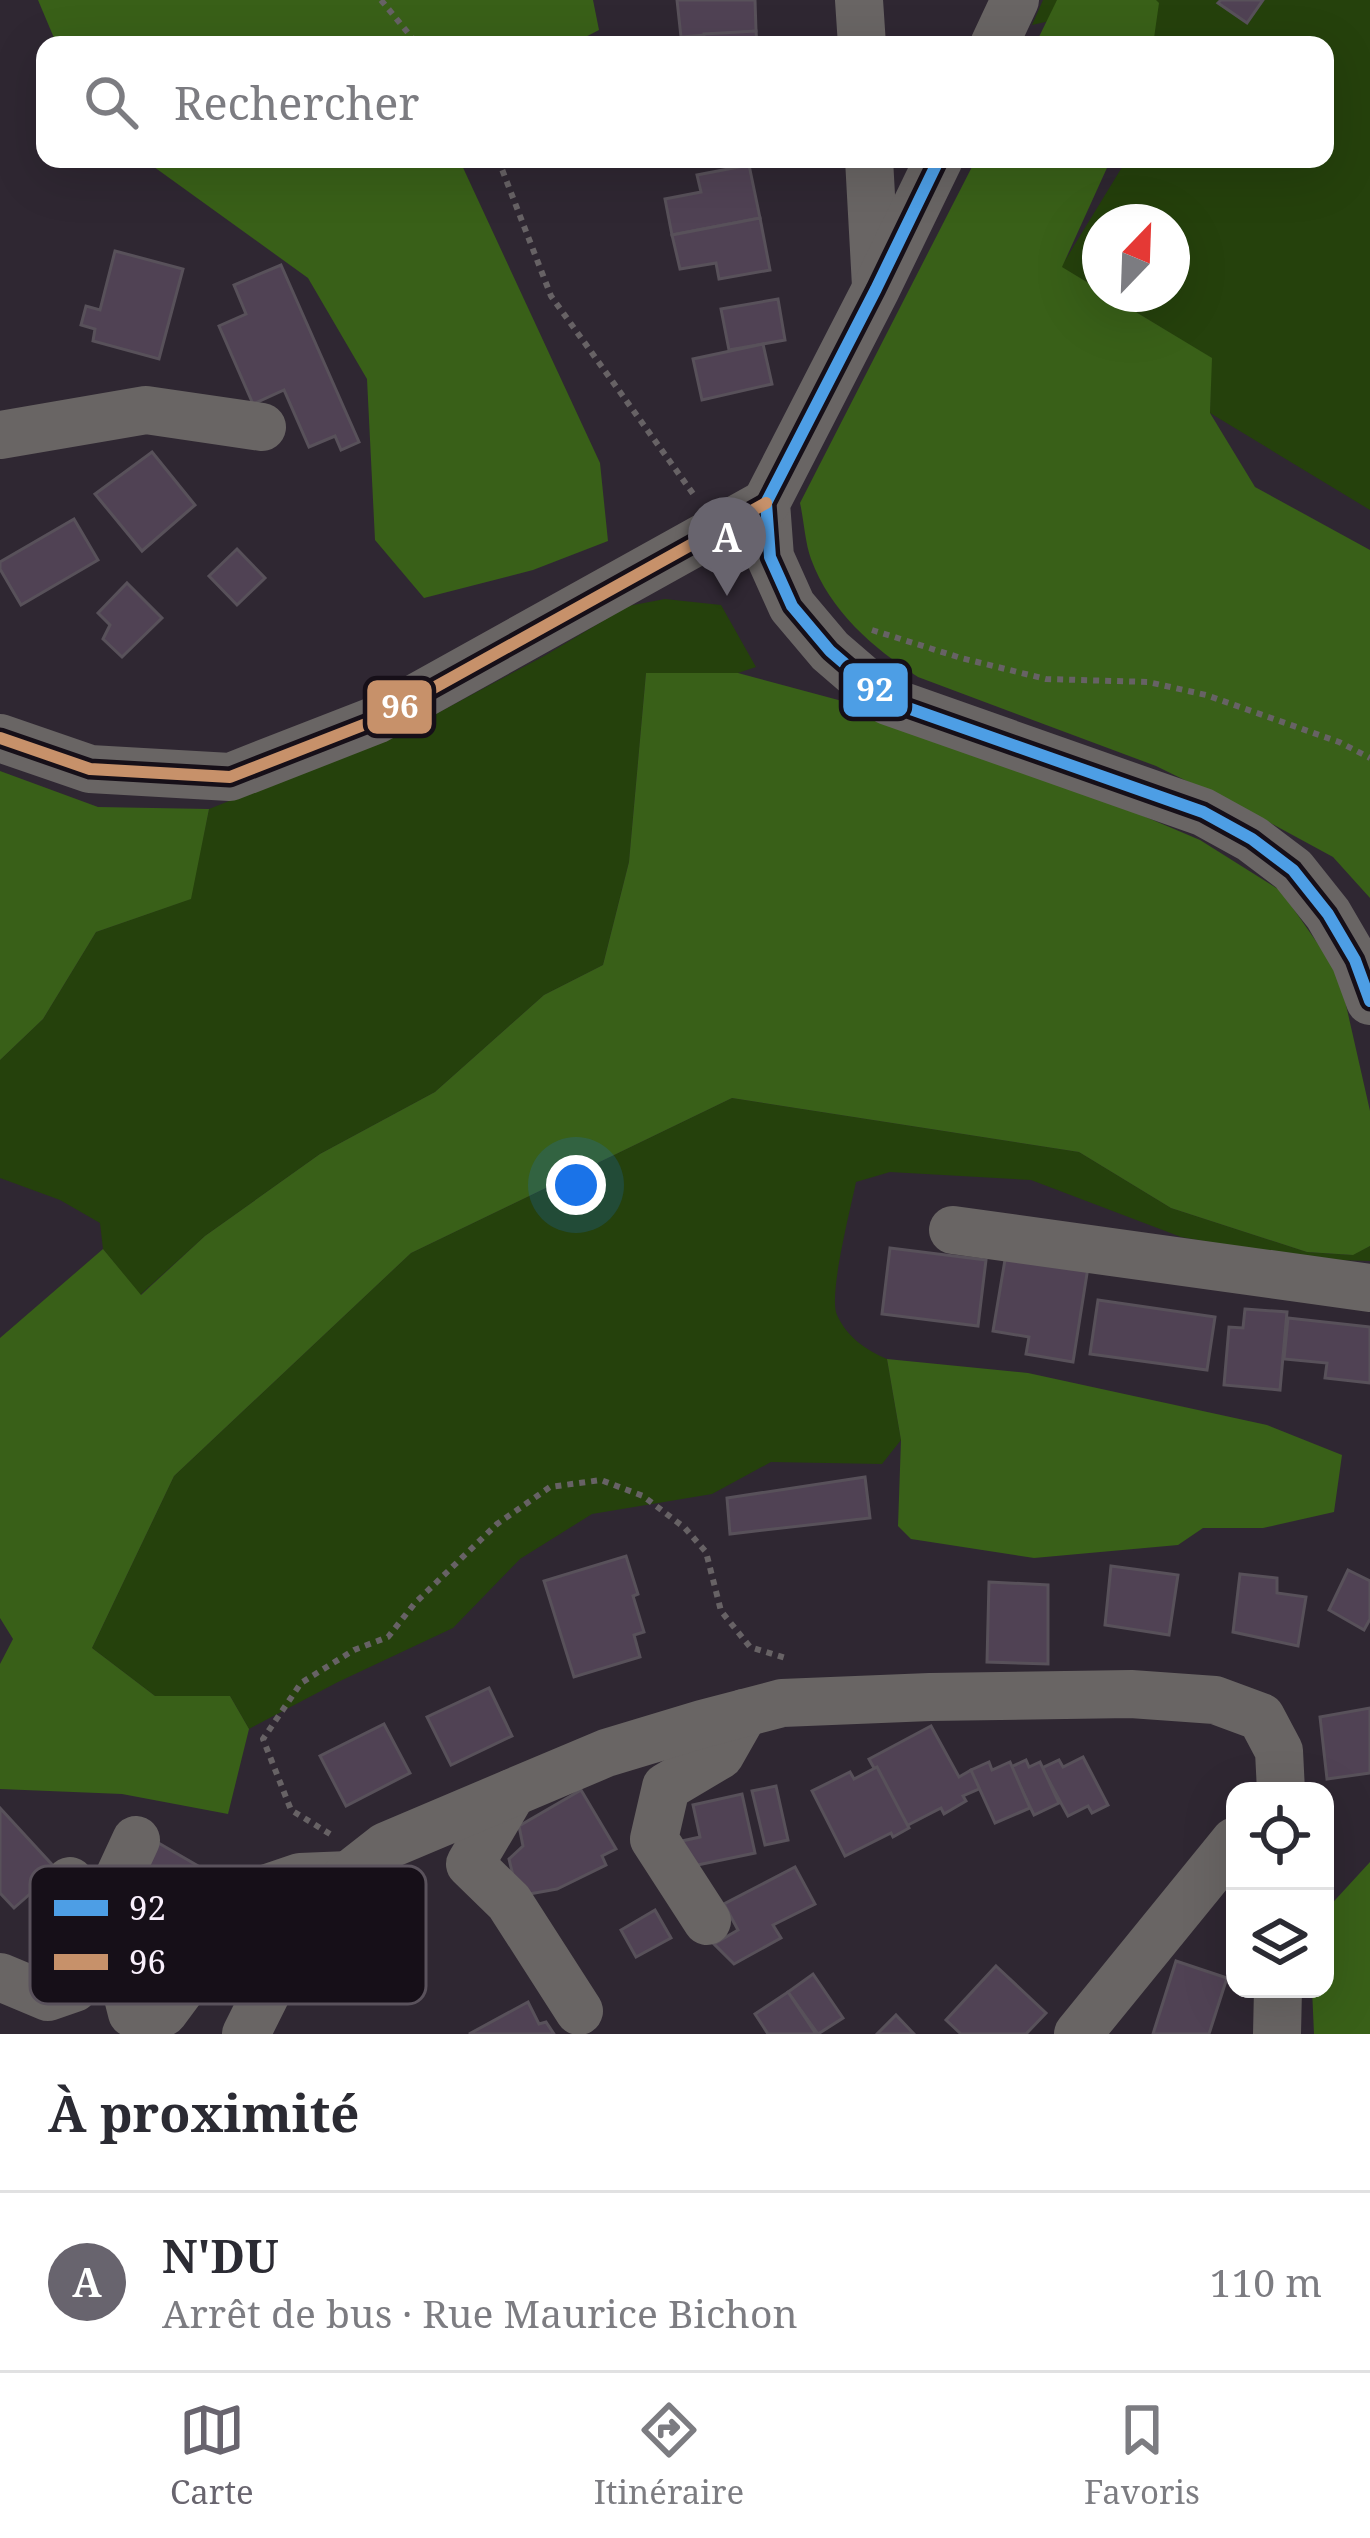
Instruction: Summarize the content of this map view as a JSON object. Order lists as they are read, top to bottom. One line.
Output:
{"lines":["transit line 92","transit line 96"],"legend":["92","96"],"north":"top right","page":{"search":"Rechercher","pins":"A","heading":"À proximité","list":[{"mark":"A","name":"N'DU","note":"Arrêt de bus · Rue Maurice Bichon","value":"110 m"}],"nav":["Carte","Itinéraire","Favoris"]}}
